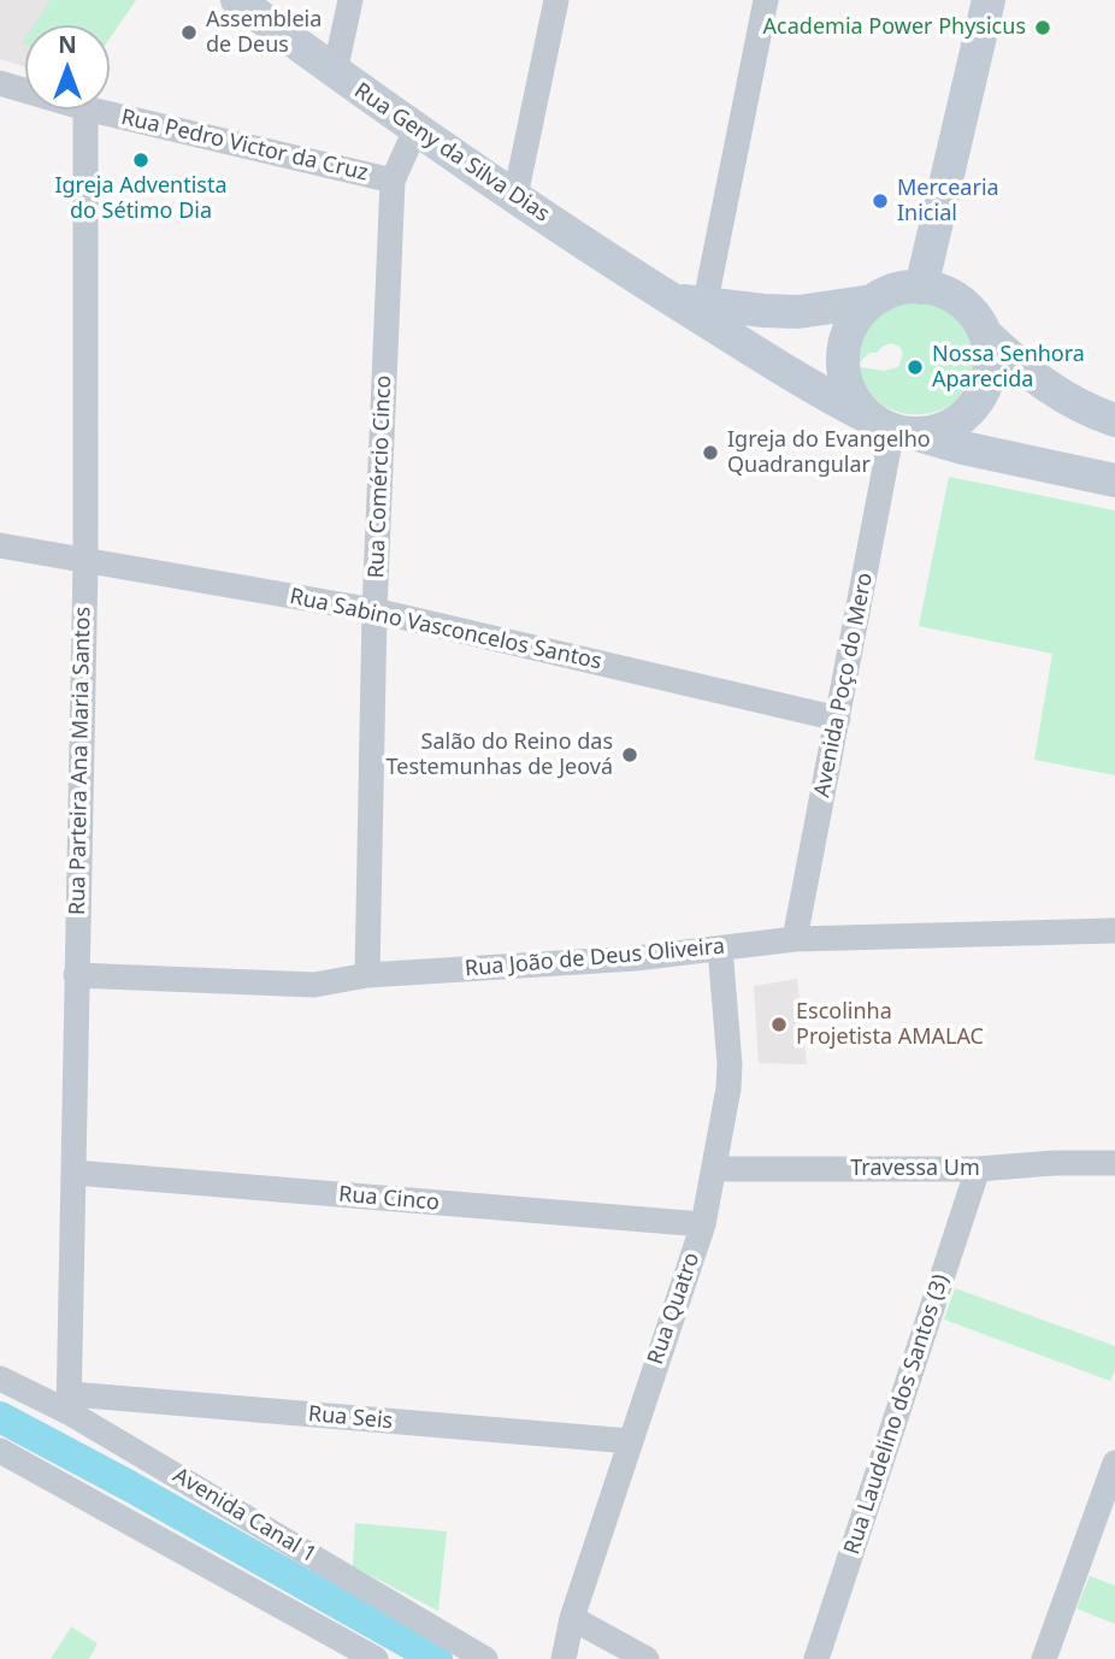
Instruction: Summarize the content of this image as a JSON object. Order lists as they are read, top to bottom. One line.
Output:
{"streets":{"main road":["Rua Geny da Silva Dias"],"street":["Rua Pedro Victor da Cruz","Rua Comércio Cinco","Rua Sabino Vasconcelos Santos","Avenida Poço do Mero","Rua Parteira Ana Maria Santos","Rua João de Deus Oliveira","Travessa Um","Rua Cinco","Rua Quatro","Rua Laudelino dos Santos (3)","Rua Seis","Avenida Canal 1"]},"crossings":[["Rua Pedro Victor da Cruz","Rua Comércio Cinco"],["Rua Geny da Silva Dias","Avenida Poço do Mero"],["Rua Comércio Cinco","Rua Sabino Vasconcelos Santos"],["Rua Comércio Cinco","Rua João de Deus Oliveira"],["Rua Sabino Vasconcelos Santos","Avenida Poço do Mero"],["Rua Sabino Vasconcelos Santos","Rua Parteira Ana Maria Santos"],["Avenida Poço do Mero","Rua João de Deus Oliveira"],["Rua Parteira Ana Maria Santos","Rua João de Deus Oliveira"],["Rua Parteira Ana Maria Santos","Rua Cinco"],["Rua Parteira Ana Maria Santos","Rua Seis"],["Rua Parteira Ana Maria Santos","Avenida Canal 1"],["Rua João de Deus Oliveira","Rua Quatro"],["Travessa Um","Rua Quatro"],["Travessa Um","Rua Laudelino dos Santos (3)"],["Rua Cinco","Rua Quatro"],["Rua Quatro","Rua Seis"],["Rua Seis","Avenida Canal 1"]],"places":["Academia Power Physicus","Assembleia de Deus","Igreja Adventista do Sétimo Dia","Mercearia Inicial","Nossa Senhora Aparecida","Igreja do Evangelho Quadrangular","Salão do Reino das Testemunhas de Jeová","Escolinha Projetista AMALAC"],"north":"top"}
